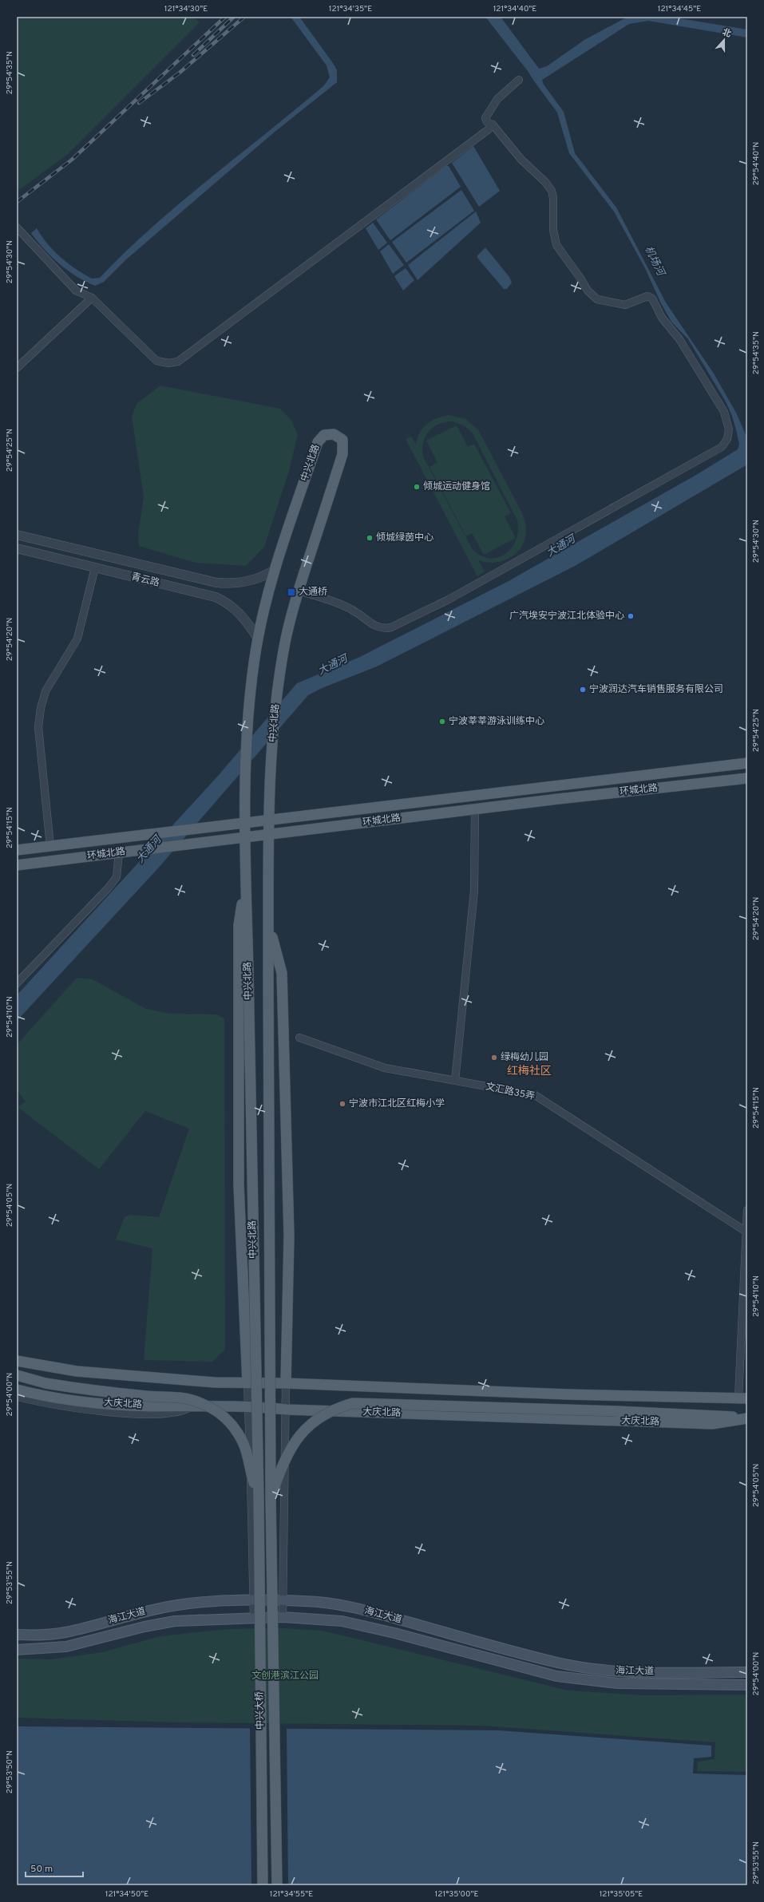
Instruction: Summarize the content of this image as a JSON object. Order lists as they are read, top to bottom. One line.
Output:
{"streets":{"main road":["中兴北路","环城北路","大庆北路","海江大道","中兴大桥"],"street":["青云路","文汇路35弄"]},"crossings":[["中兴北路","青云路"],["中兴北路","环城北路"],["中兴北路","中兴大桥"]],"districts":["红梅社区"],"water":["机场河","大通河"],"parks":["文创港滨江公园"],"places":{"other":["倾城运动健身馆","倾城绿茵中心","广汽埃安宁波江北体验中心","宁波润达汽车销售服务有限公司","宁波莘莘游泳训练中心","绿梅幼儿园","宁波市江北区红梅小学"],"transit":["大通桥"]},"scale_bar":"50 m","north":"top","coordinates":["121°34'30\"E","121°34'35\"E","121°34'40\"E","121°34'45\"E","29°54'35\"N","29°54'40\"N","29°54'30\"N","29°54'25\"N","29°54'20\"N","29°54'15\"N","29°54'10\"N","29°54'05\"N","29°54'00\"N","29°53'55\"N","29°53'50\"N","121°34'50\"E","121°34'55\"E","121°35'00\"E","121°35'05\"E"]}
